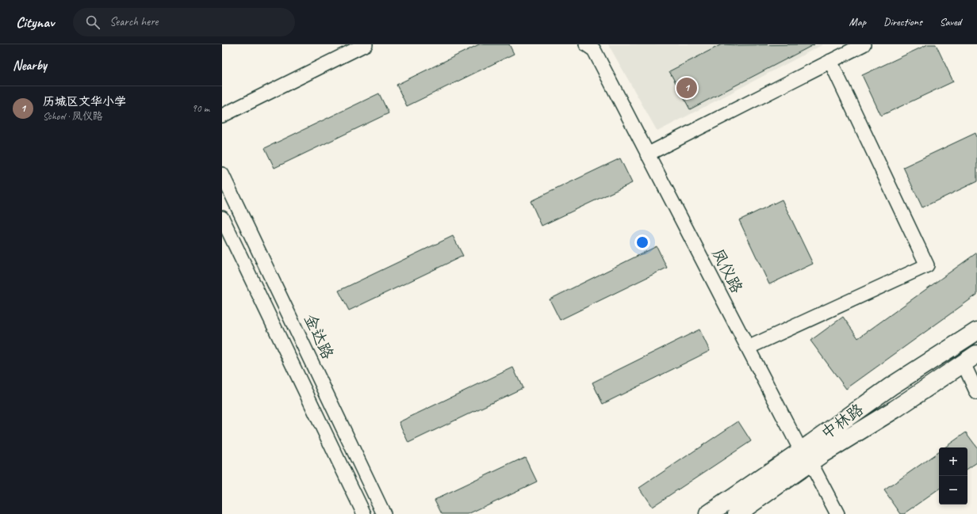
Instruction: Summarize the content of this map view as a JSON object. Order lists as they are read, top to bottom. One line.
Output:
{"streets":{"main road":["中林路"],"street":["凤仪路","金达路"]},"crossings":[["凤仪路","中林路"]],"page":{"header":"Citynav","search":"Search here","nav":["Map","Directions","Saved"],"heading":"Nearby","pins":"1","list":[{"mark":"1","name":"历城区文华小学","note":"School · 凤仪路","value":"90 m"}],"map_buttons":["+","−"]}}
